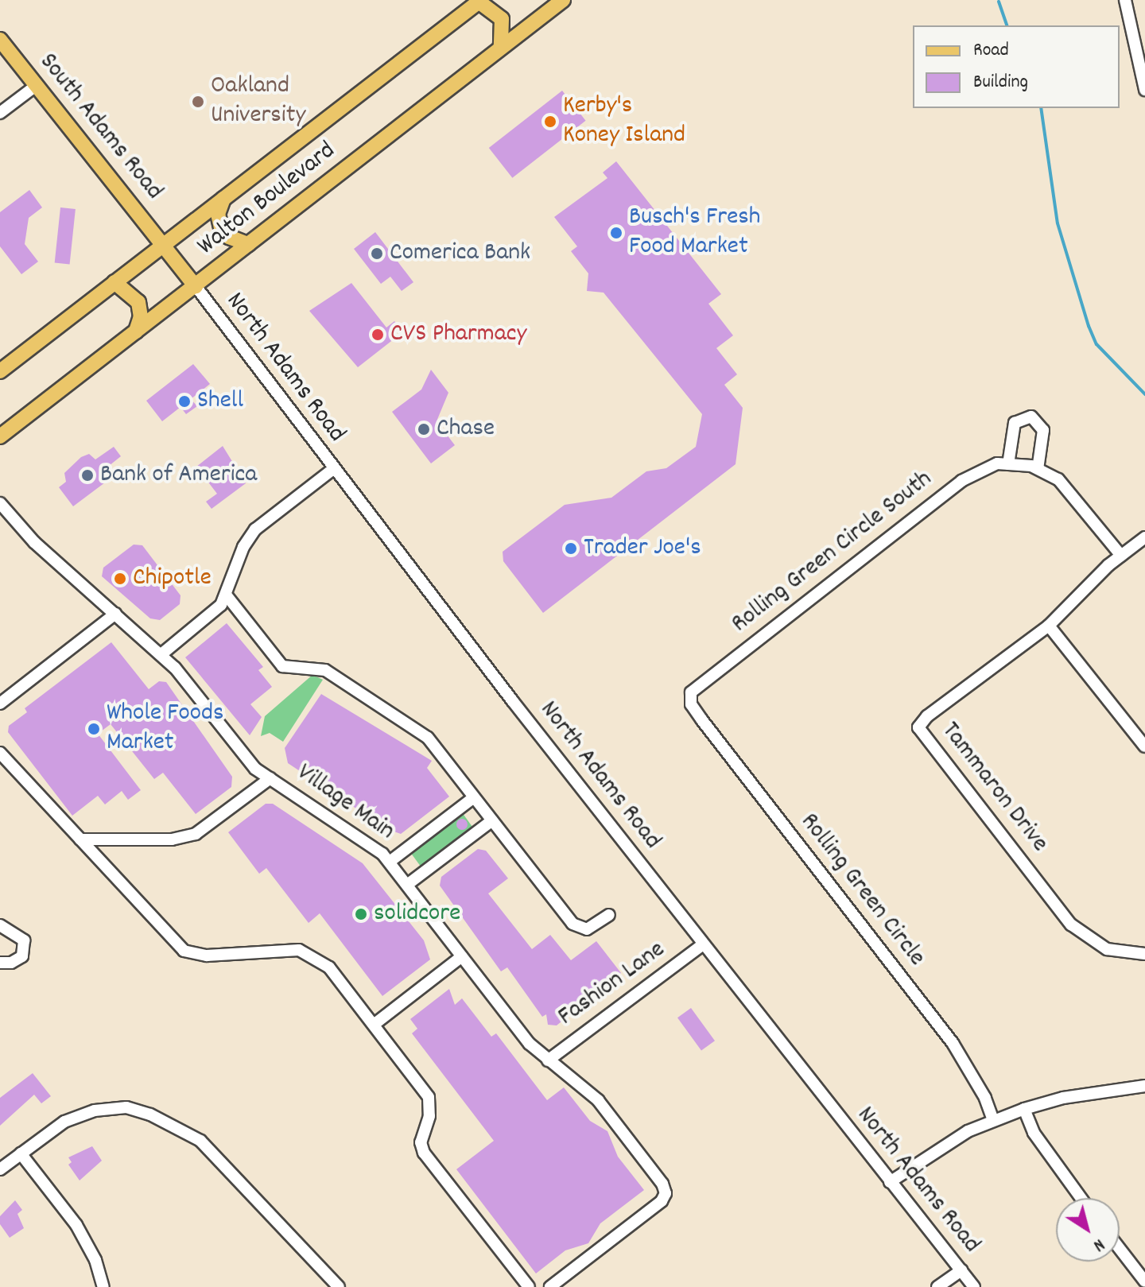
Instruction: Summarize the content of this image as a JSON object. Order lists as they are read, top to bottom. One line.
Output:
{"streets":{"main road":["South Adams Road","Walton Boulevard"],"street":["North Adams Road","Rolling Green Circle South","Tammaron Drive","Village Main","Rolling Green Circle","Fashion Lane"]},"crossings":[["South Adams Road","Walton Boulevard"],["South Adams Road","North Adams Road"],["Walton Boulevard","North Adams Road"],["North Adams Road","Fashion Lane"],["Rolling Green Circle South","Tammaron Drive"],["Rolling Green Circle South","Rolling Green Circle"],["Village Main","Fashion Lane"]],"places":["Oakland University","Kerby's Koney Island","Busch's Fresh Food Market","Comerica Bank","CVS Pharmacy","Shell","Chase","Bank of America","Trader Joe's","Chipotle","Whole Foods Market","solidcore"],"legend":["Road","Building"],"north":"bottom right"}
